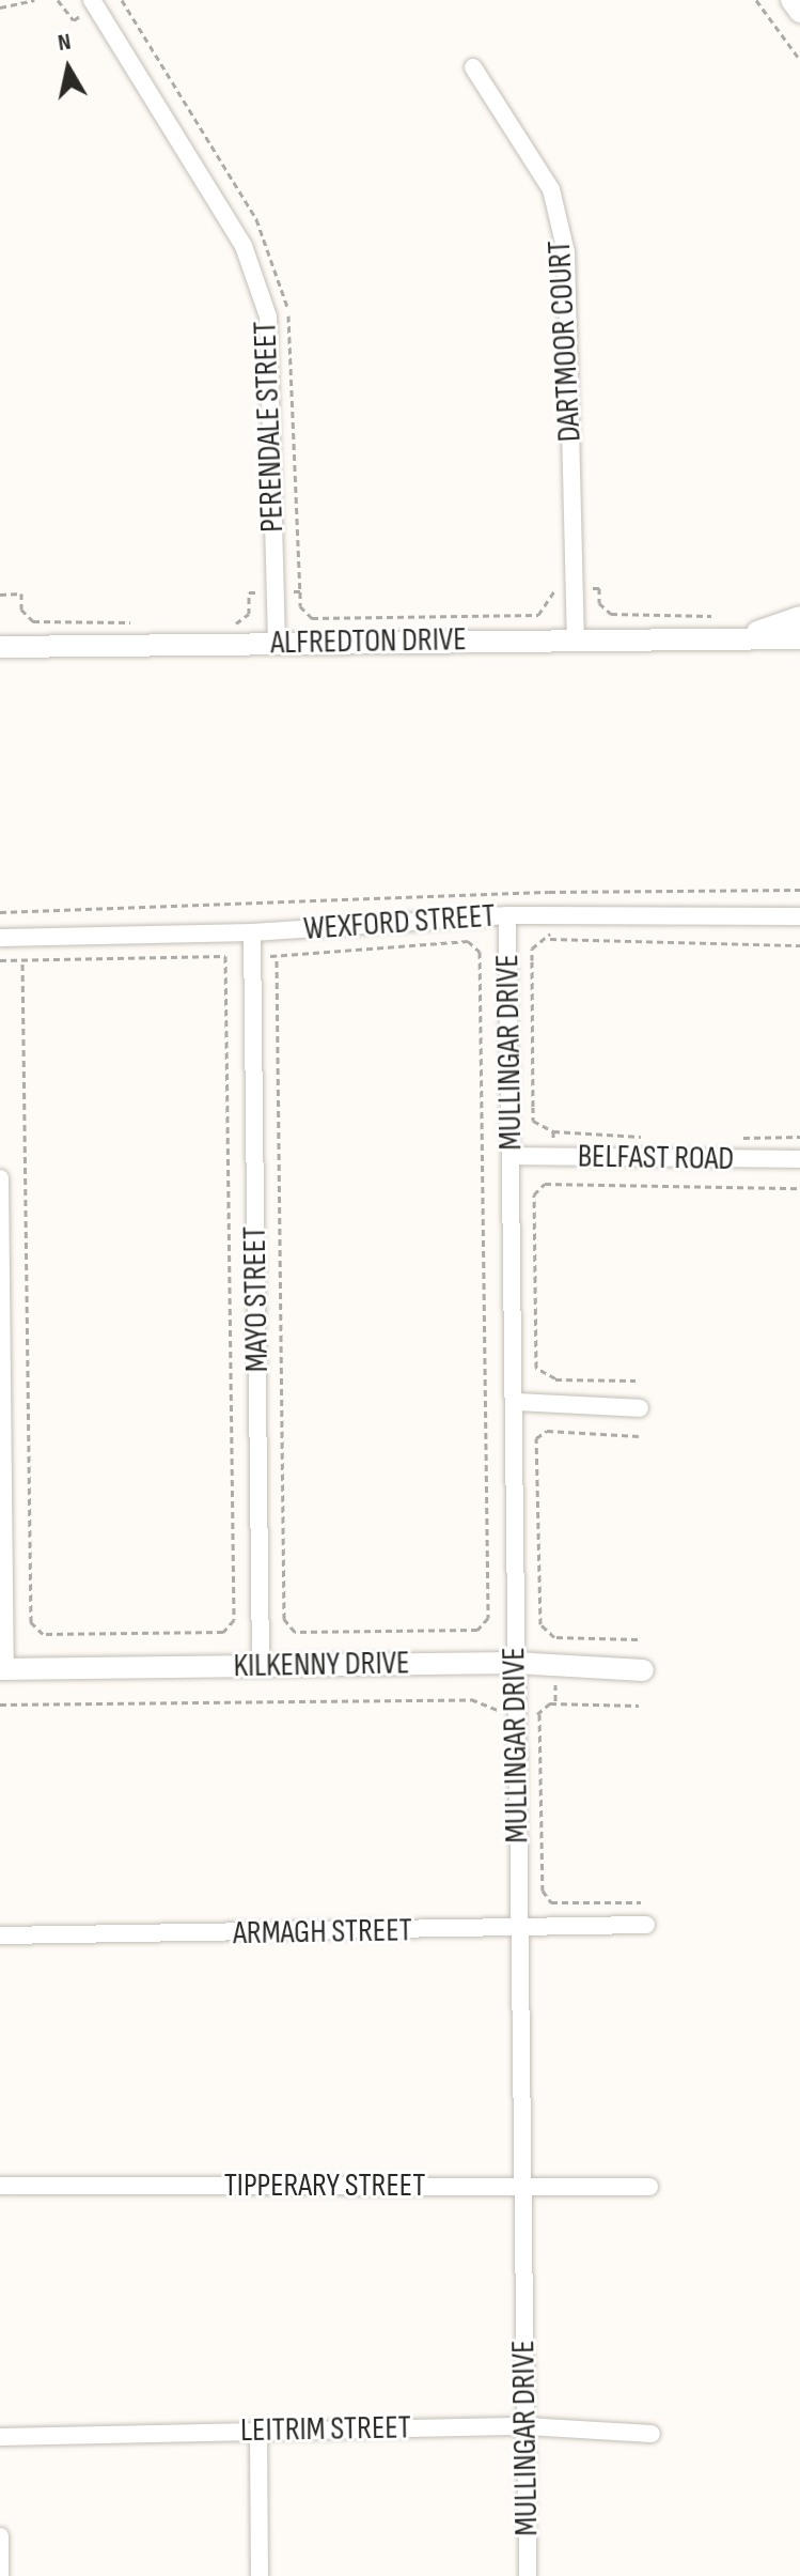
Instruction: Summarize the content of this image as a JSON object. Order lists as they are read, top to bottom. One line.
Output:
{"streets":{"street":["DARTMOOR COURT","PERENDALE STREET","ALFREDTON DRIVE","WEXFORD STREET","MULLINGAR DRIVE","BELFAST ROAD","MAYO STREET","KILKENNY DRIVE","ARMAGH STREET","TIPPERARY STREET","LEITRIM STREET"]},"crossings":[["DARTMOOR COURT","ALFREDTON DRIVE"],["PERENDALE STREET","ALFREDTON DRIVE"],["WEXFORD STREET","MULLINGAR DRIVE"],["WEXFORD STREET","MAYO STREET"],["MULLINGAR DRIVE","BELFAST ROAD"],["MULLINGAR DRIVE","KILKENNY DRIVE"],["MULLINGAR DRIVE","ARMAGH STREET"],["MULLINGAR DRIVE","TIPPERARY STREET"],["MULLINGAR DRIVE","LEITRIM STREET"],["MAYO STREET","KILKENNY DRIVE"]],"north":"top"}
